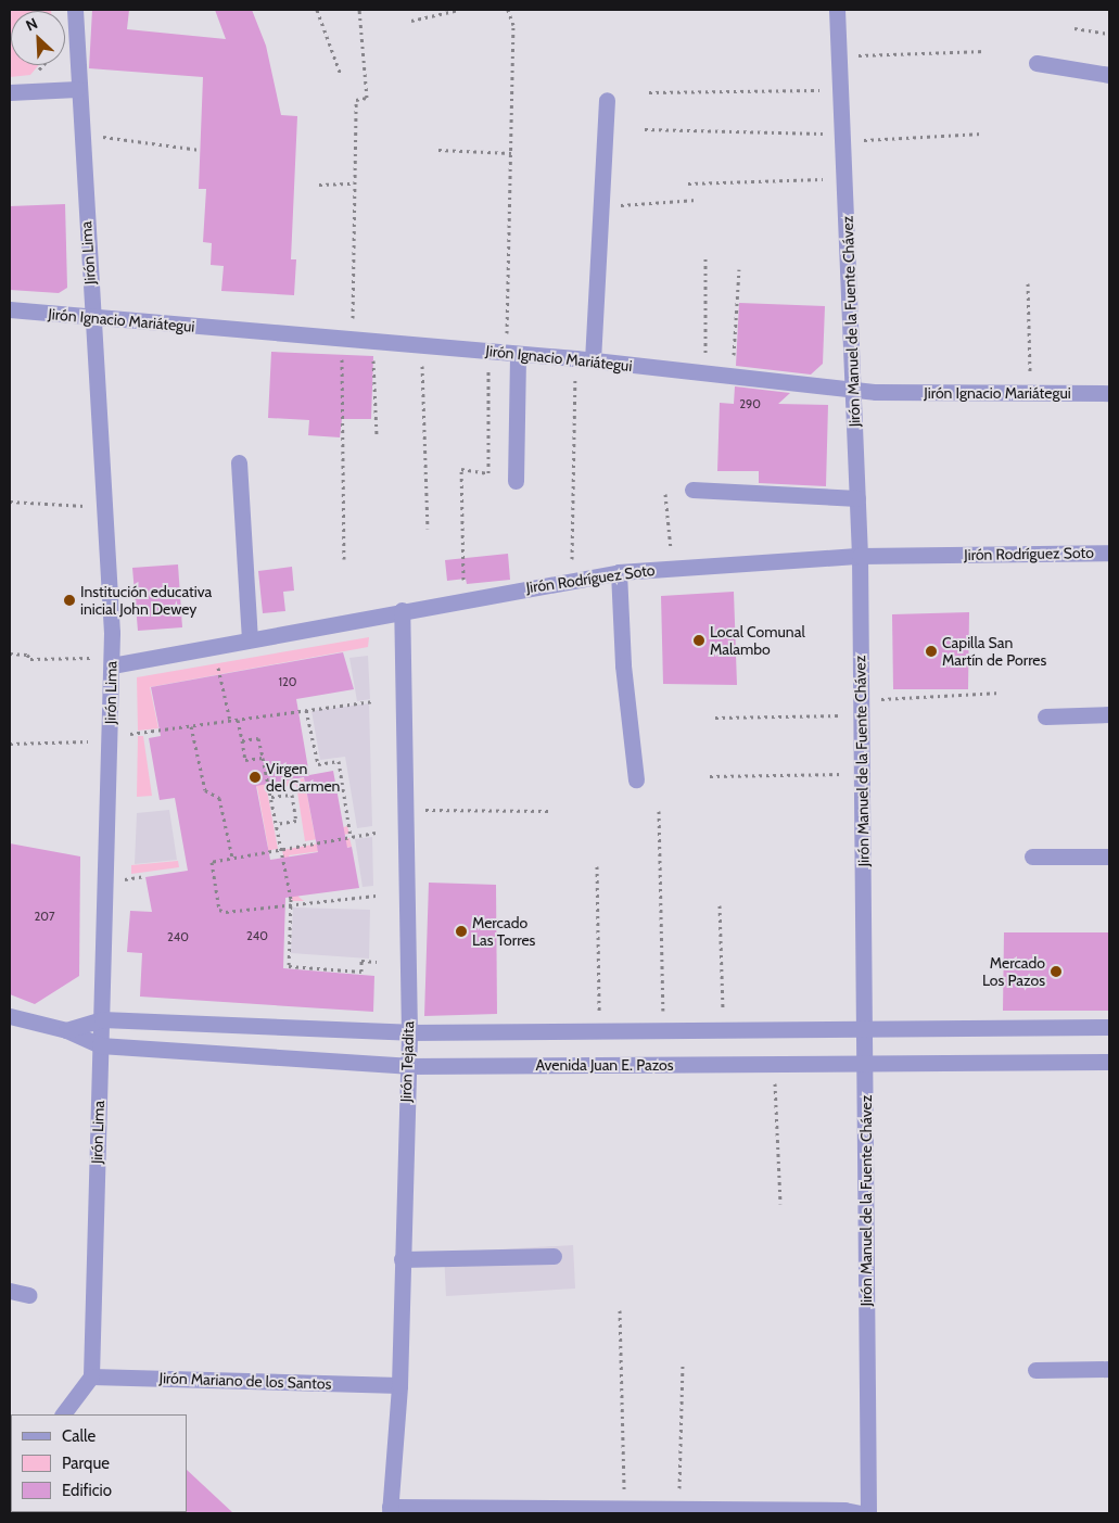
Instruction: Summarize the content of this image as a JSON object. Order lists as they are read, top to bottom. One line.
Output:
{"streets":{"street":["Jirón Lima","Jirón Ignacio Mariátegui","Jirón Manuel de la Fuente Chávez","Jirón Rodríguez Soto","Jirón Tejadita","Avenida Juan E. Pazos","Jirón Mariano de los Santos"]},"crossings":[["Jirón Lima","Jirón Ignacio Mariátegui"],["Jirón Lima","Jirón Rodríguez Soto"],["Jirón Lima","Avenida Juan E. Pazos"],["Jirón Lima","Jirón Mariano de los Santos"],["Jirón Ignacio Mariátegui","Jirón Manuel de la Fuente Chávez"],["Jirón Manuel de la Fuente Chávez","Jirón Rodríguez Soto"],["Jirón Manuel de la Fuente Chávez","Avenida Juan E. Pazos"],["Jirón Rodríguez Soto","Jirón Tejadita"],["Jirón Tejadita","Avenida Juan E. Pazos"],["Jirón Tejadita","Jirón Mariano de los Santos"]],"places":["Institución educativa inicial John Dewey","Local Comunal Malambo","Capilla San Martín de Porres","Virgen del Carmen","Mercado Las Torres","Mercado Los Pazos"],"house_numbers":["290","120","207","240","240"],"legend":["Calle","Parque","Edificio"],"north":"top left"}
